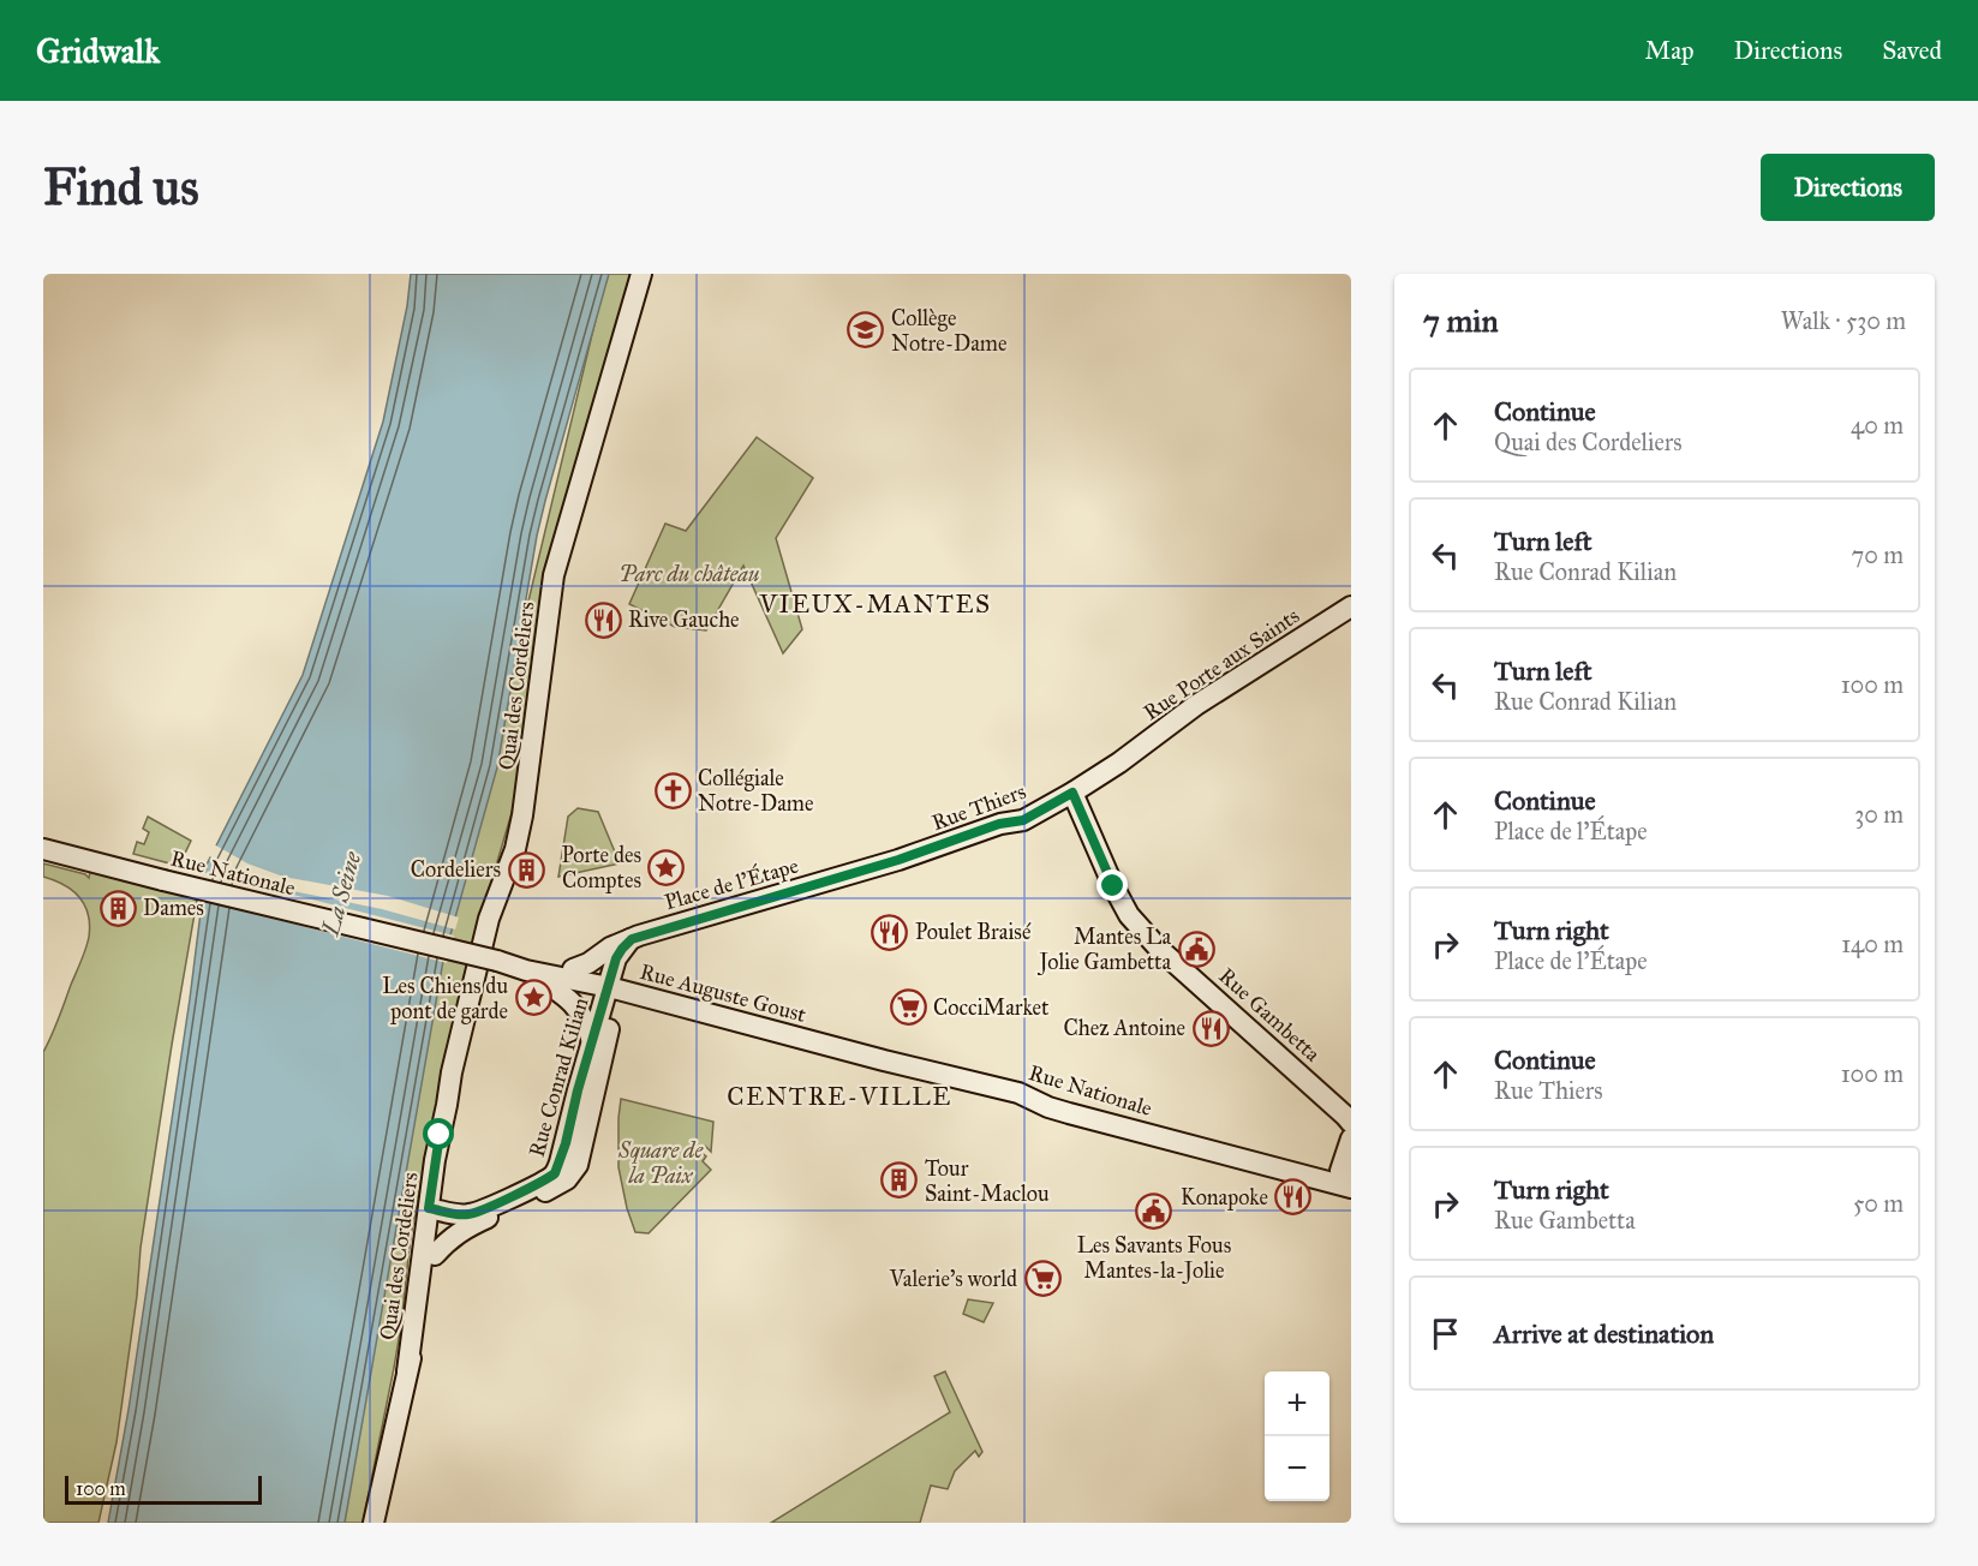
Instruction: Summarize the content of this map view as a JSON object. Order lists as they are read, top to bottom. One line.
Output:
{"streets":{"main road":["Rue Porte aux Saints","Quai des Cordeliers","Rue Thiers","Rue Nationale","Place de l'Étape","Rue Auguste Goust","Rue Gambetta","Rue Conrad Kilian"]},"crossings":[["Rue Porte aux Saints","Rue Thiers"],["Rue Porte aux Saints","Rue Gambetta"],["Quai des Cordeliers","Rue Conrad Kilian"],["Rue Thiers","Place de l'Étape"],["Rue Thiers","Rue Gambetta"],["Rue Nationale","Rue Auguste Goust"],["Place de l'Étape","Rue Auguste Goust"],["Rue Auguste Goust","Rue Conrad Kilian"]],"districts":["VIEUX-MANTES","CENTRE-VILLE"],"water":["La Seine"],"parks":["Parc du château","Square de la Paix"],"places":{"school or university":["Collège Notre-Dame"],"restaurant":["Rive Gauche","Poulet Braisé","Chez Antoine","Konapoke"],"church":["Collégiale Notre-Dame"],"place":["Porte des Comptes","Les Chiens du pont de garde"],"building":["Cordeliers","Dames","Tour Saint-Maclou"],"public building":["Mantes La Jolie Gambetta","Les Savants Fous Mantes-la-Jolie"],"supermarket":["CocciMarket","Valerie's world"]},"scale_bar":"100 m","page":{"header":"Gridwalk","nav":["Map","Directions","Saved"],"buttons":"Directions","title":"Find us","heading":["7 min","Walk · 530 m"],"list":[["Continue","Quai des Cordeliers","40 m"],["Turn left","Rue Conrad Kilian","70 m"],["Turn left","Rue Conrad Kilian","100 m"],["Continue","Place de l'Étape","30 m"],["Turn right","Place de l'Étape","140 m"],["Continue","Rue Thiers","100 m"],["Turn right","Rue Gambetta","50 m"],"Arrive at destination"],"map_buttons":["+","−"],"scale":"100 m"}}
